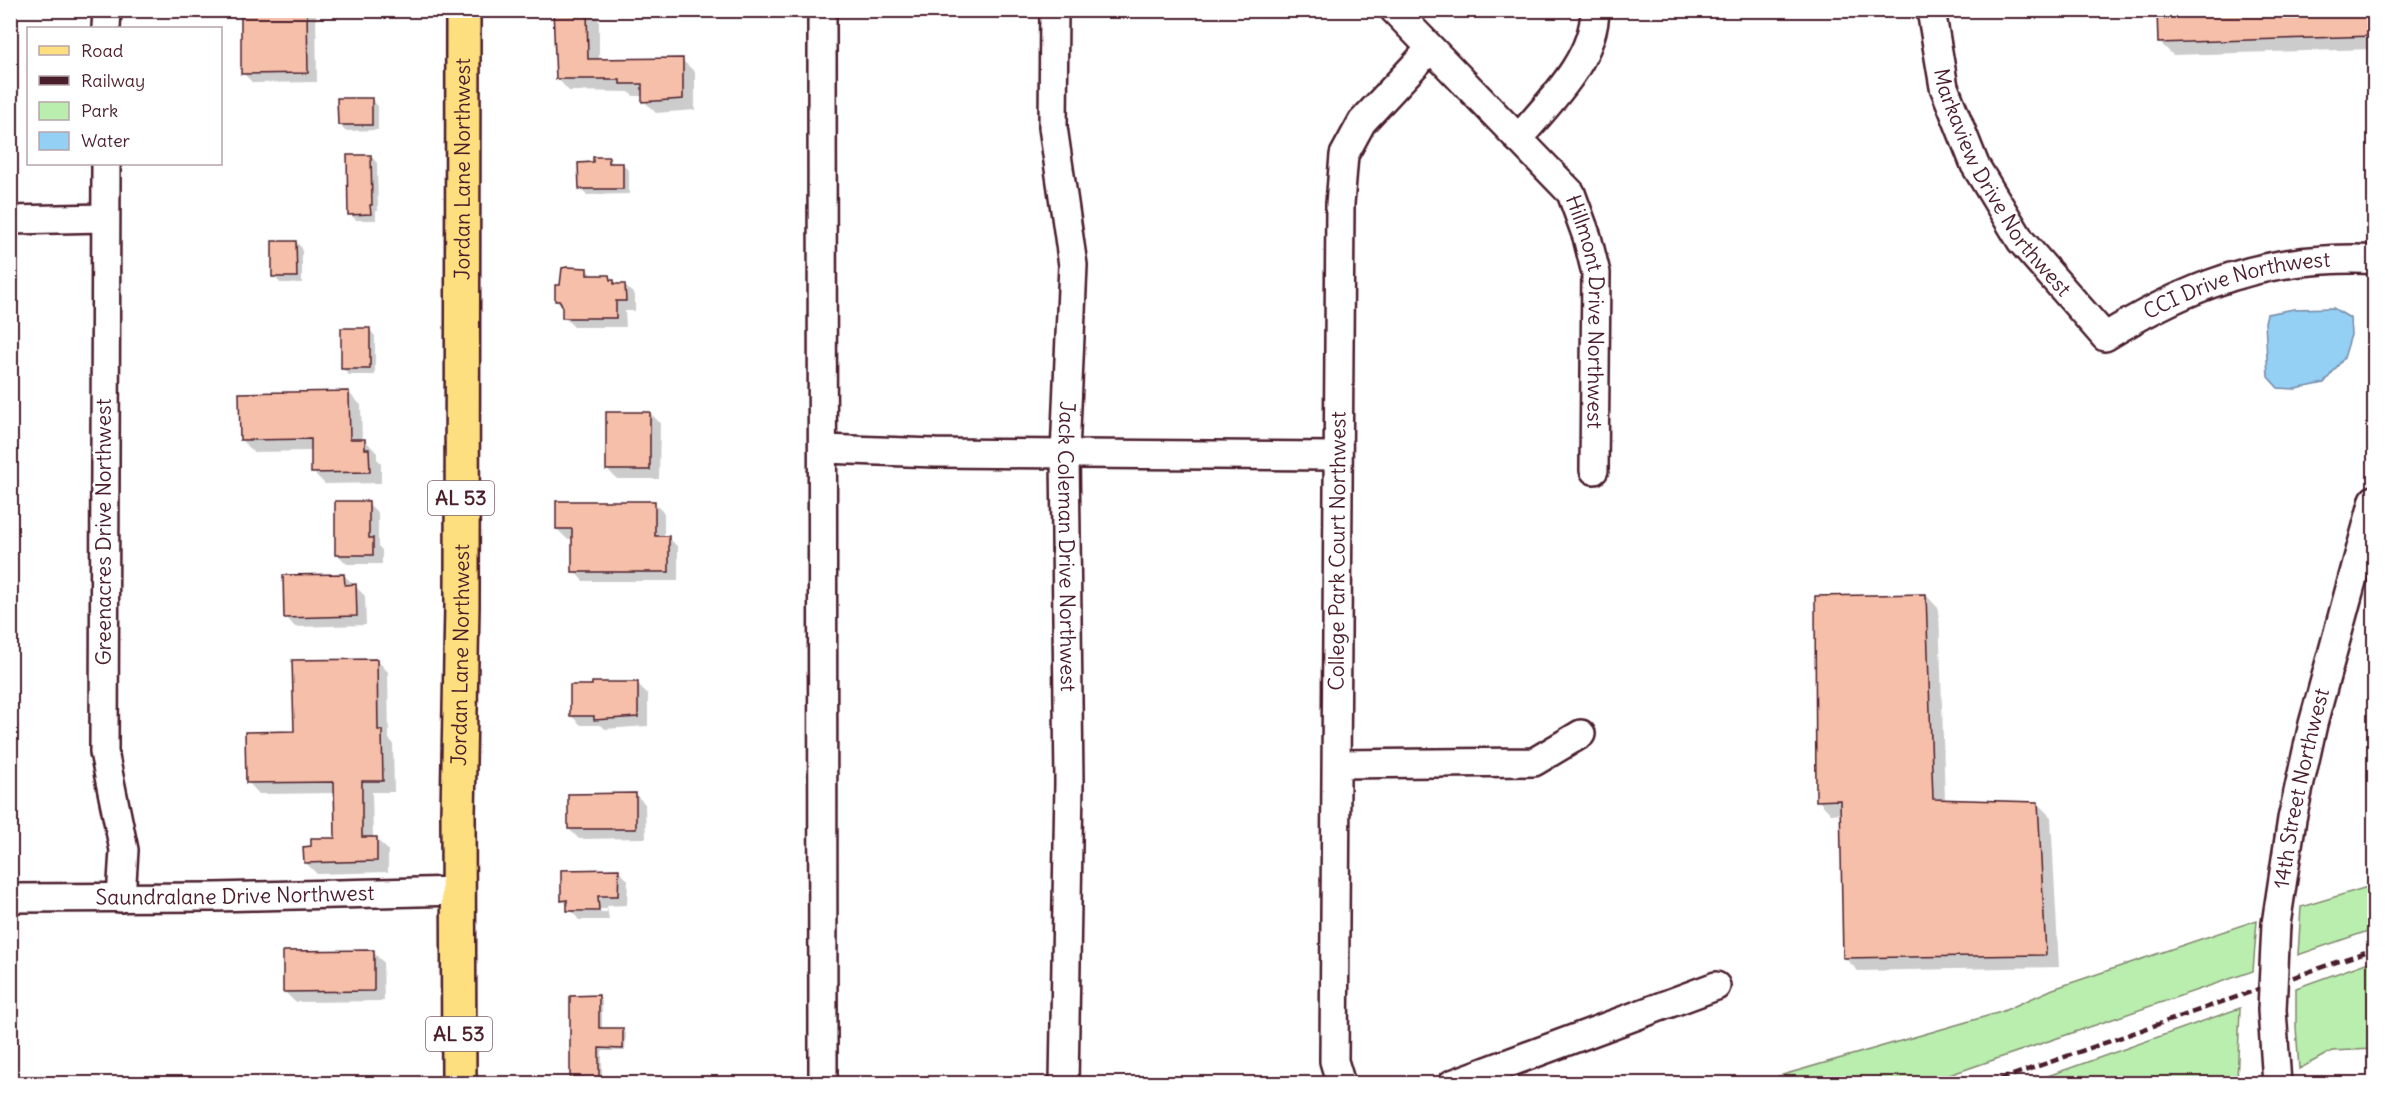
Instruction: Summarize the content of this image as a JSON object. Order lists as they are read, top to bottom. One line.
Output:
{"streets":{"main road":["Jordan Lane Northwest","AL 53"],"street":["Markaview Drive Northwest","CCI Drive Northwest","Hillmont Drive Northwest","Greenacres Drive Northwest","Jack Coleman Drive Northwest","College Park Court Northwest","14th Street Northwest","Saundralane Drive Northwest"]},"crossings":[["Jordan Lane Northwest","Saundralane Drive Northwest"],["Markaview Drive Northwest","CCI Drive Northwest"],["Hillmont Drive Northwest","College Park Court Northwest"],["Greenacres Drive Northwest","Saundralane Drive Northwest"]],"legend":["Road","Railway","Park","Water"]}
